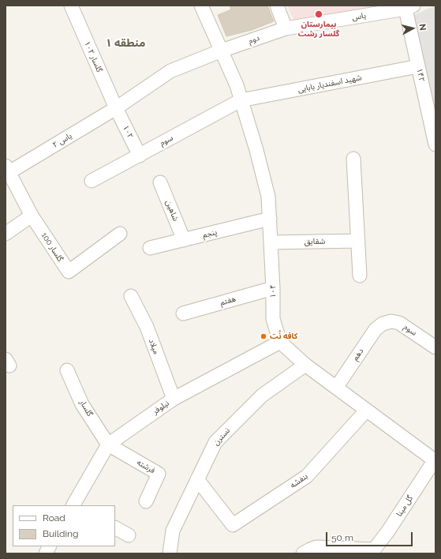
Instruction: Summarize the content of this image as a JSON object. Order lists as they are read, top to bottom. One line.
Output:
{"streets":{"street":["یاس","دوم","گلسار ۱۰۲","۱۴۲","شهید اسفندیار بابایی","۱۰۲","یاس ۲","سوم","شاهین","پنجم","شقایق","گلسار 100","۱۰۴","هفتم","میلاد","دهم","نیلوفر","گلسار","نسترن","فرشته","بنفشه","گل مینا"]},"crossings":[["یاس","دوم"],["یاس","۱۴۲"],["دوم","گلسار ۱۰۲"],["دوم","۱۰۲"],["دوم","یاس ۲"],["دوم","۱۰۴"],["گلسار ۱۰۲","۱۰۲"],["گلسار ۱۰۲","یاس ۲"],["۱۴۲","شهید اسفندیار بابایی"],["شهید اسفندیار بابایی","سوم"],["شهید اسفندیار بابایی","۱۰۴"],["۱۰۲","یاس ۲"],["۱۰۲","سوم"],["یاس ۲","گلسار 100"],["سوم","۱۰۴"],["سوم","دهم"],["شاهین","پنجم"],["پنجم","۱۰۴"],["شقایق","۱۰۴"],["۱۰۴","هفتم"],["۱۰۴","نیلوفر"],["میلاد","نیلوفر"],["نیلوفر","گلسار"],["نیلوفر","فرشته"],["گلسار","فرشته"],["نسترن","بنفشه"]],"districts":["منطقه ۱"],"places":["بیمارستان گلسار رشت","کافه نُت"],"legend":["Road","Building"],"scale_bar":"50 m","north":"right"}
